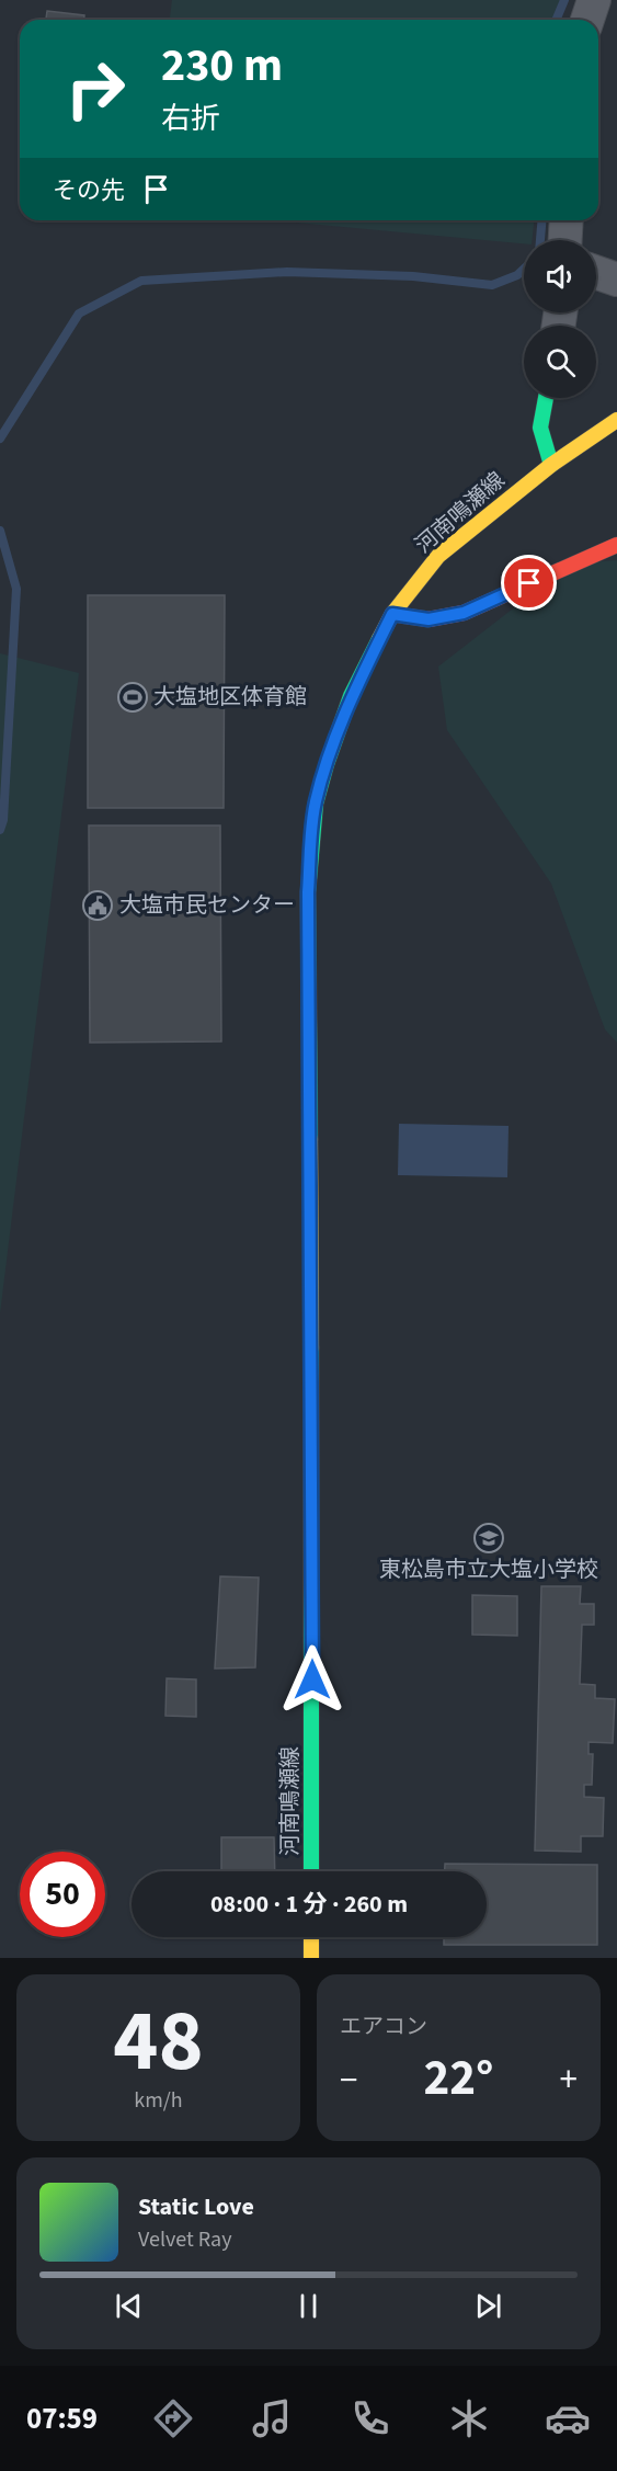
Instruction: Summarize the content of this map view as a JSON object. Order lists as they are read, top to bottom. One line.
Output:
{"streets":{"main road":["河南鳴瀬線"]},"places":{"sports":["大塩地区体育館"],"public building":["大塩市民センター"],"school or university":["東松島市立大塩小学校"]},"page":{"turn":["230 m","右折"],"then":"その先","limit":"50","trip":"08:00 · 1 分 · 260 m","tile":[["48","km/h"],"エアコン"],"heat":["−","22°","+"],"song":["Static Love","Velvet Ray"],"tabs":"07:59"}}
